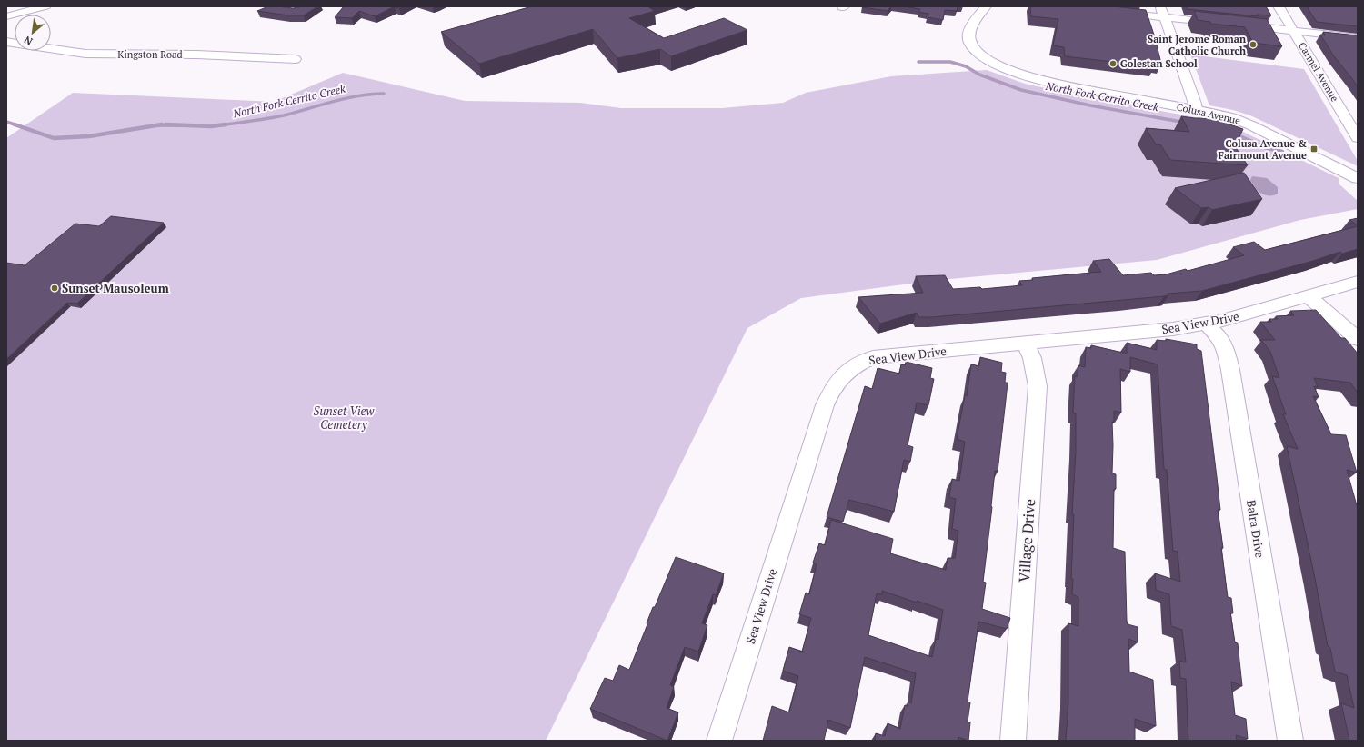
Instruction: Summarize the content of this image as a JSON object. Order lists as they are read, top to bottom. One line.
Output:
{"streets":{"street":["Kingston Road","Carmel Avenue","Colusa Avenue","Sea View Drive","Balra Drive","Village Drive"]},"crossings":[["Sea View Drive","Balra Drive"],["Sea View Drive","Village Drive"]],"water":["North Fork Cerrito Creek"],"parks":["Sunset View Cemetery"],"places":{"other":["Saint Jerome Roman Catholic Church","Golestan School","Sunset Mausoleum"],"transit":["Colusa Avenue & Fairmount Avenue"]},"north":"bottom left"}
